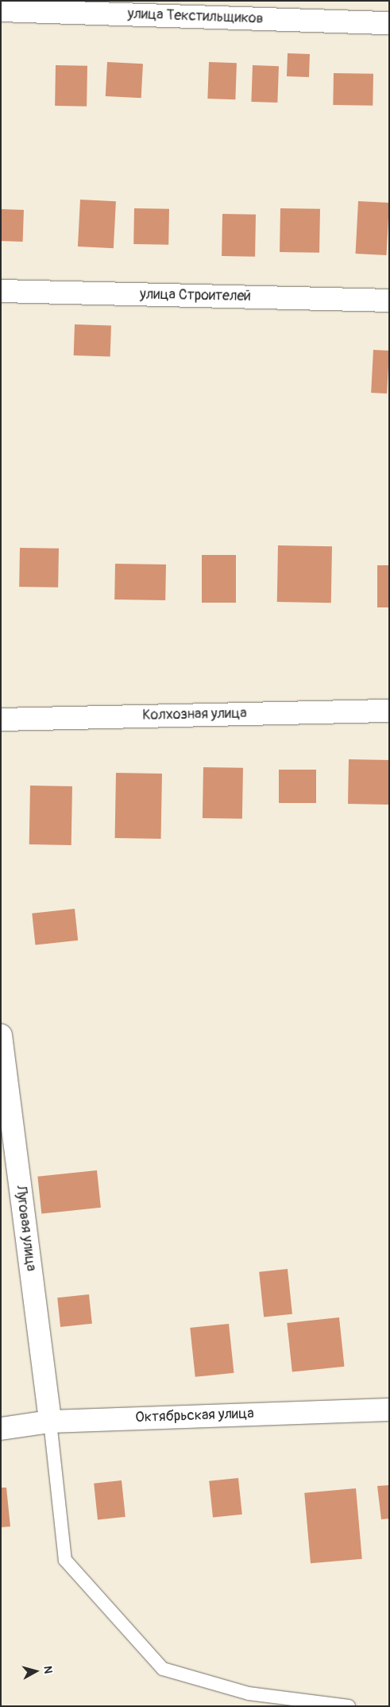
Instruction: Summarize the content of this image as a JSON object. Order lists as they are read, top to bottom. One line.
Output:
{"streets":{"street":["улица Текстильщиков","улица Строителей","Колхозная улица","Луговая улица","Октябрьская улица"]},"crossings":[["Луговая улица","Октябрьская улица"]],"north":"right"}
